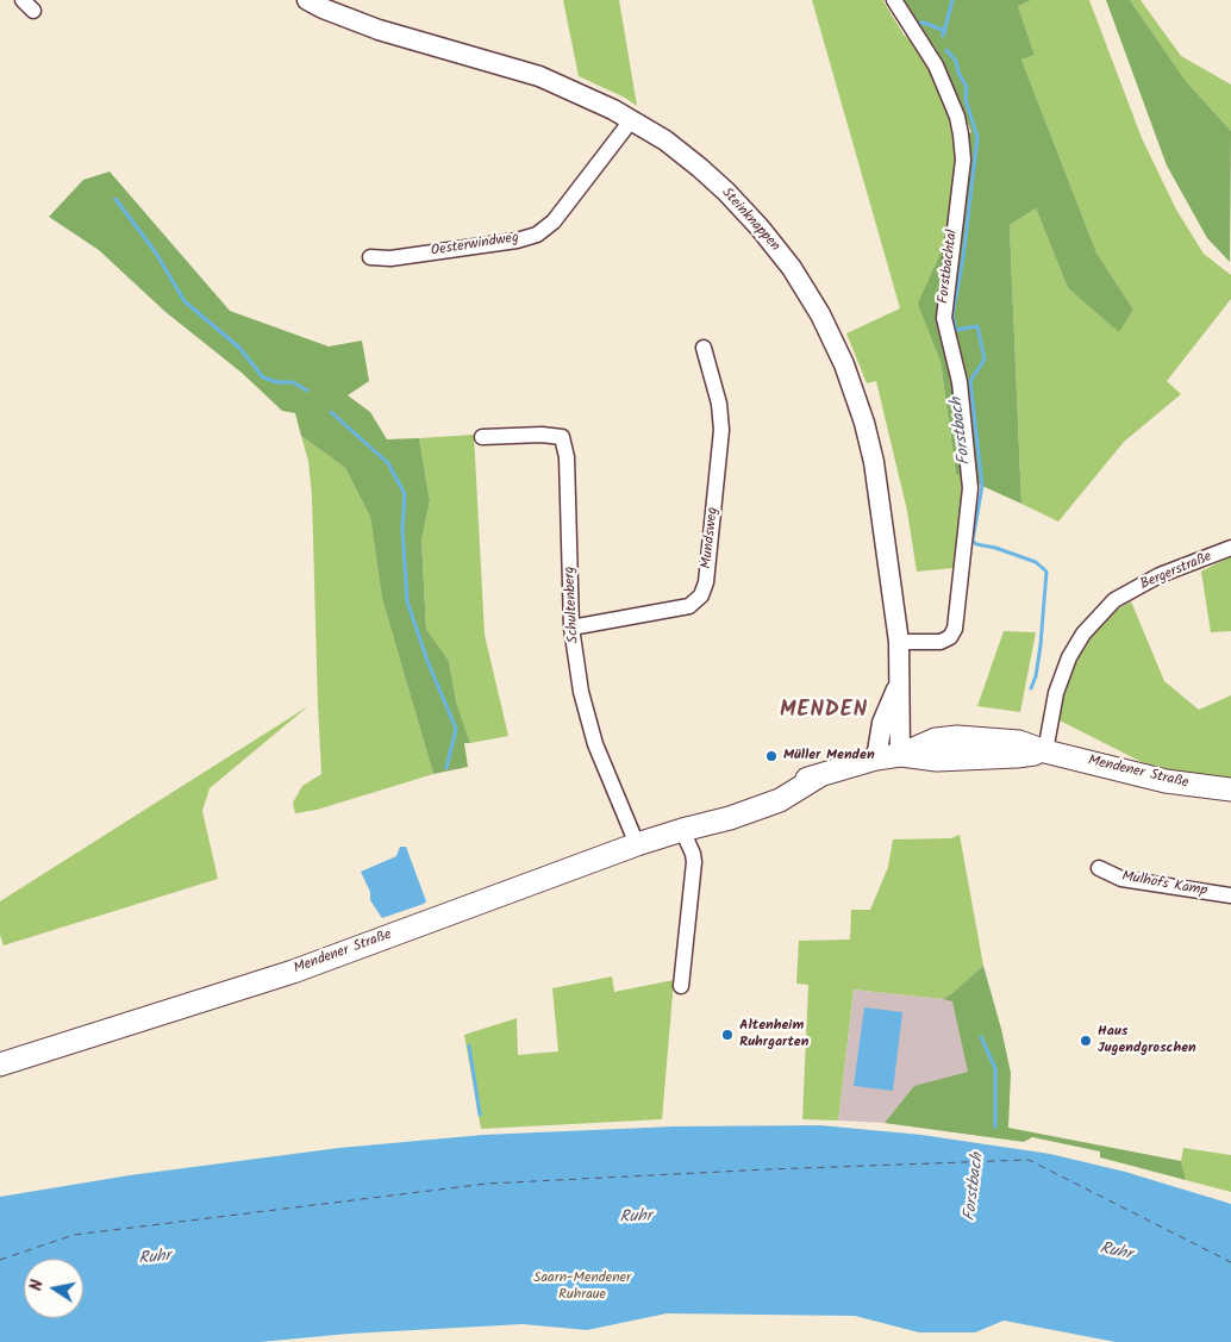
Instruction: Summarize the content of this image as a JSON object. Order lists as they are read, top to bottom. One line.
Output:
{"streets":{"main road":["Mendener Straße"],"street":["Steinknappen","Oesterwindweg","Forstbachtal","Mundsweg","Bergerstraße","Schultenberg","Mulhofs Kamp"]},"crossings":[["Steinknappen","Oesterwindweg"],["Steinknappen","Forstbachtal"],["Steinknappen","Mendener Straße"],["Mundsweg","Schultenberg"],["Bergerstraße","Mendener Straße"],["Schultenberg","Mendener Straße"]],"districts":["MENDEN"],"water":["Forstbach","Ruhr"],"parks":["Saarn-Mendener Ruhraue"],"places":["Müller Menden","Altenheim Ruhrgarten","Haus Jugendgroschen"],"north":"left"}
